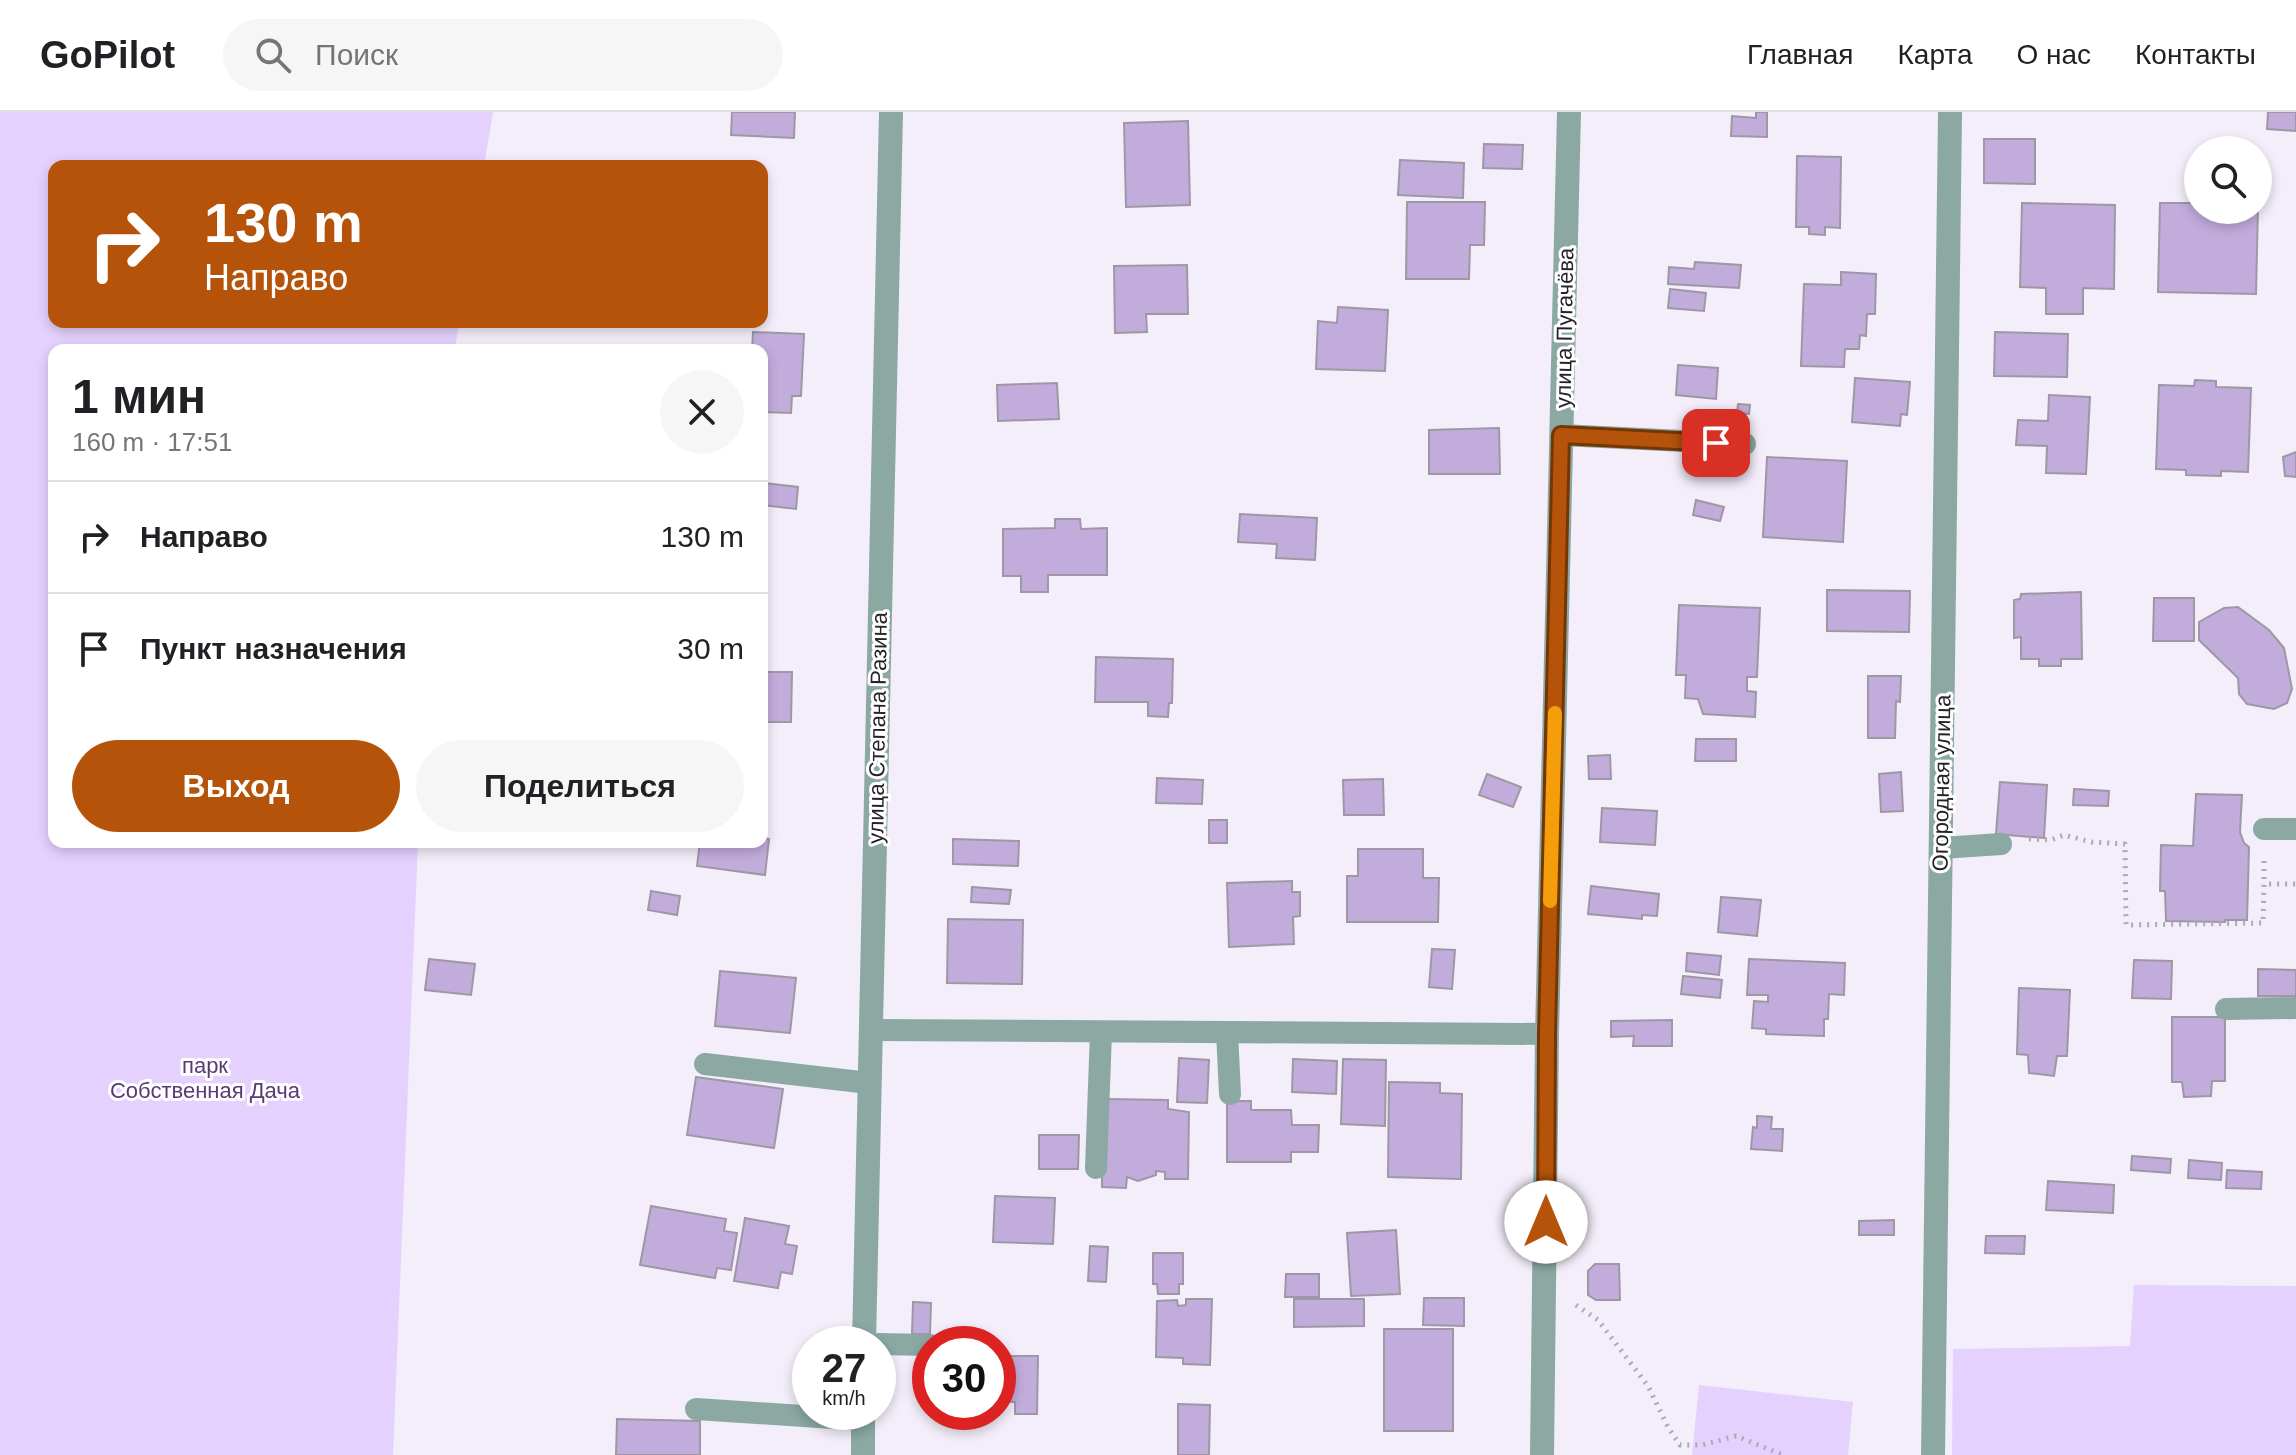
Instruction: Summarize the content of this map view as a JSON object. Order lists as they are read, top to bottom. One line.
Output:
{"streets":{"street":["улица Пугачёва","улица Степана Разина","Огородная улица"]},"parks":["парк Собственная Дача"],"page":{"header":"GoPilot","search":"Поиск","nav":["Главная","Карта","О нас","Контакты"],"turn":["130 m","Направо"],"heading":["1 мин","160 m · 17:51"],"list":[{"name":"Направо","value":"130 m"},{"name":"Пункт назначения","value":"30 m"}],"buttons":["Выход","Поделиться"],"speed":"27 km/h","limit":"30"}}
